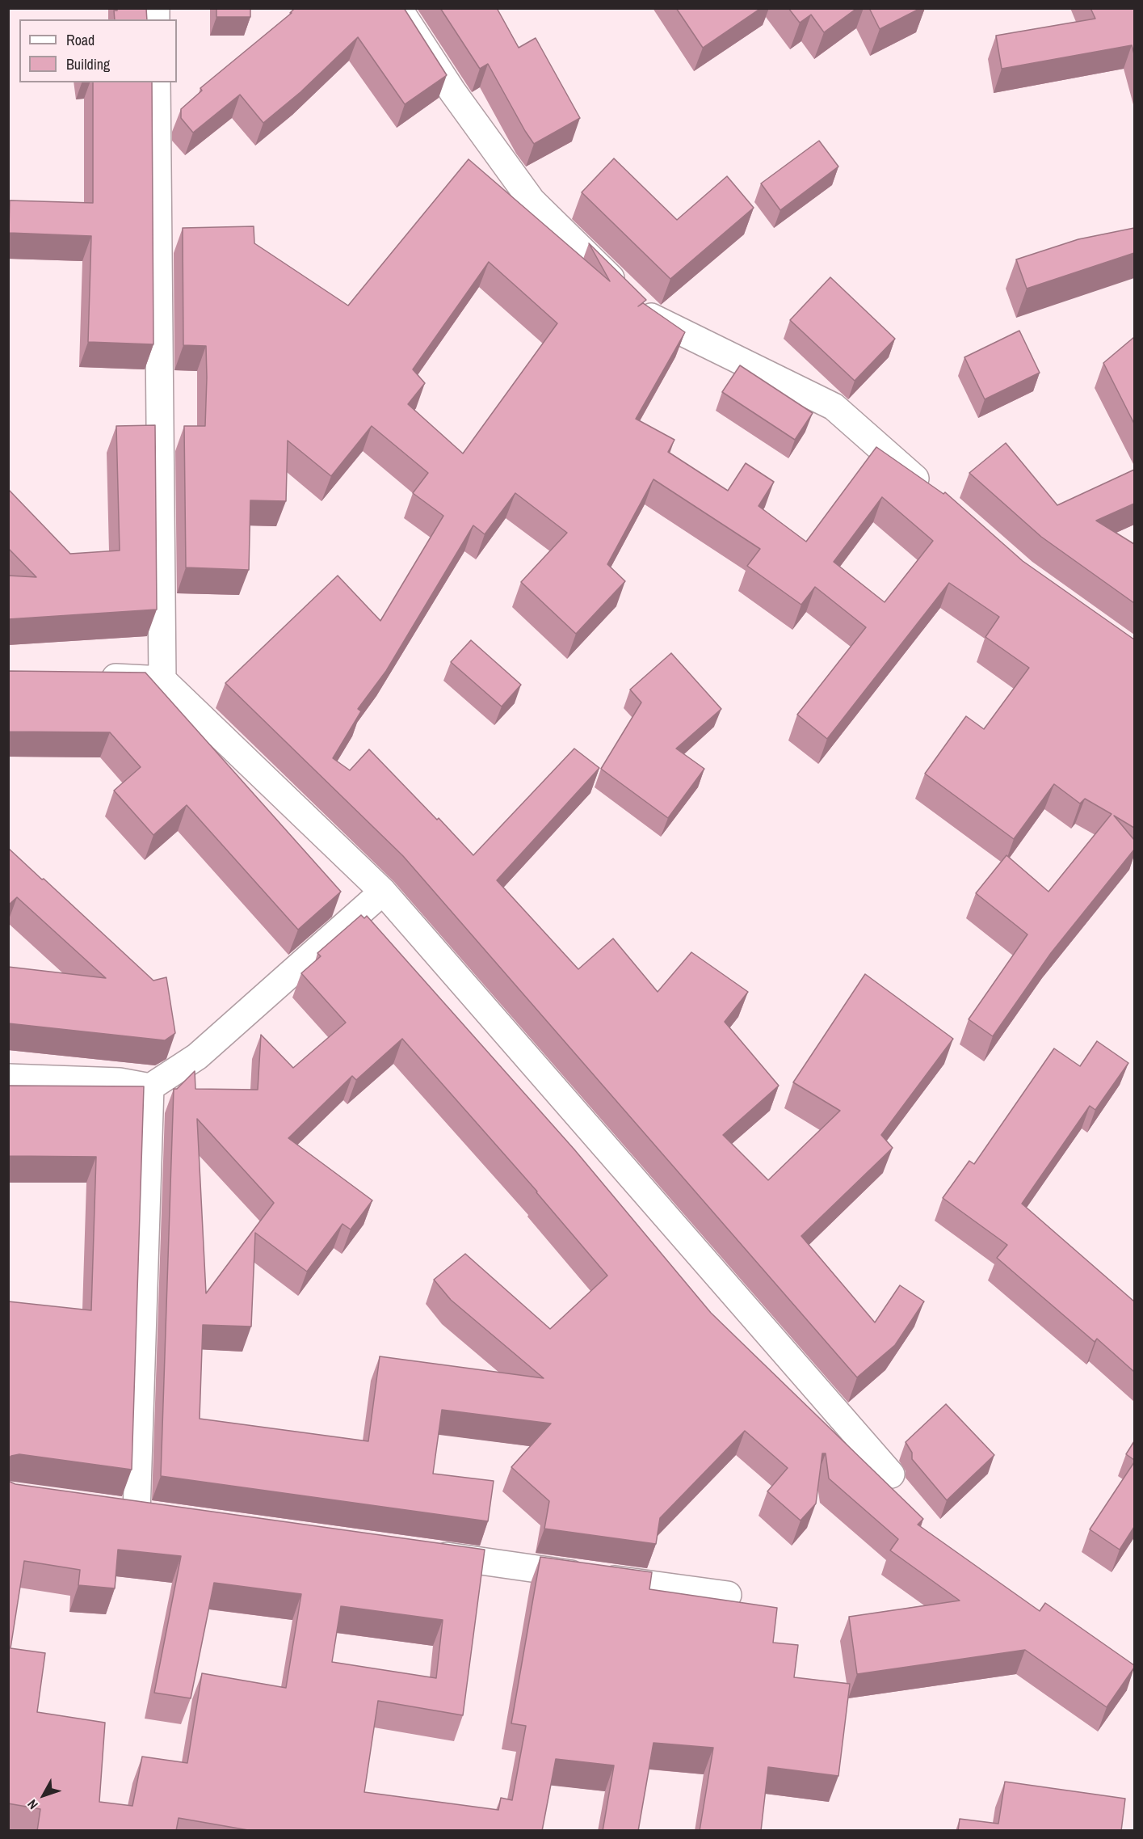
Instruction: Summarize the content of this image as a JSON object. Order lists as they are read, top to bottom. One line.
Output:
{"legend":["Road","Building"],"north":"bottom left"}
